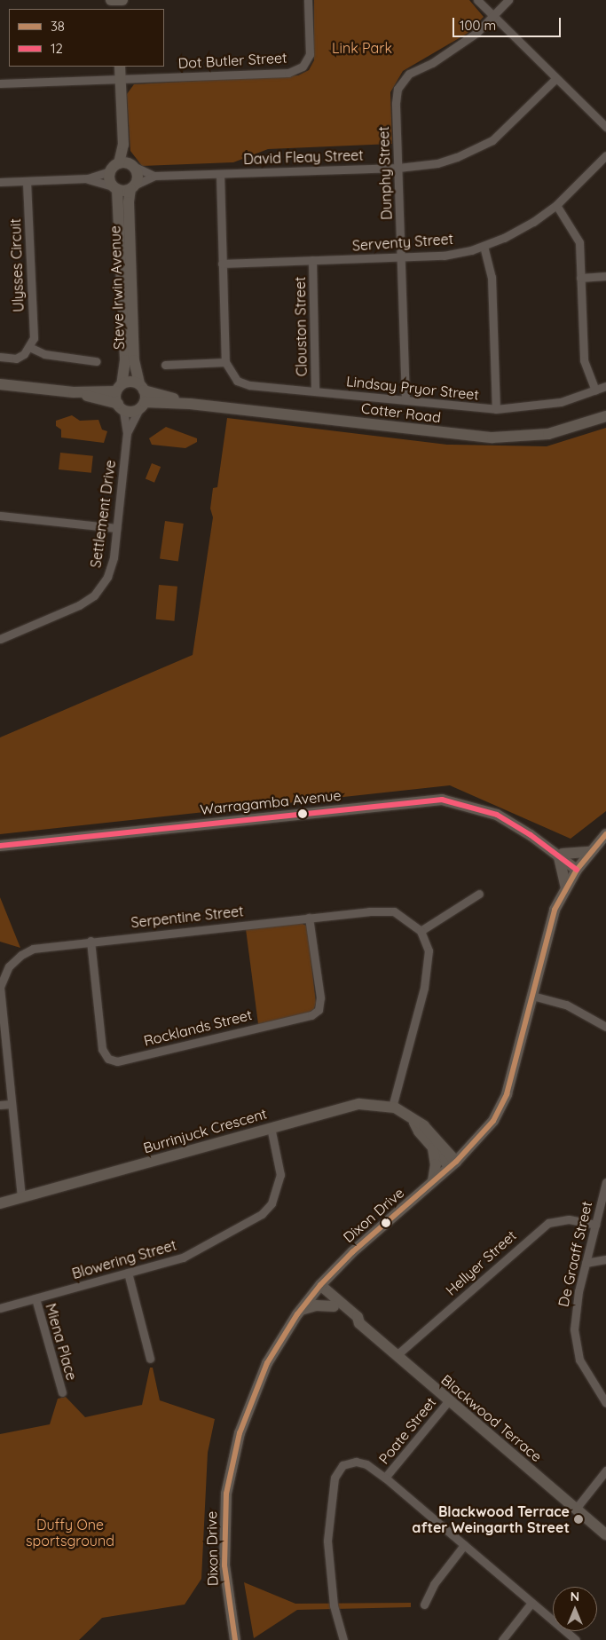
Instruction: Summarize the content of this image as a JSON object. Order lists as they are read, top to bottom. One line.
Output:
{"streets":{"main road":["Steve Irwin Avenue","Cotter Road","Warragamba Avenue","Burrinjuck Crescent","Dixon Drive","Blackwood Terrace"],"street":["Dot Butler Street","David Fleay Street","Dunphy Street","Serventy Street","Ulysses Circuit","Clouston Street","Lindsay Pryor Street","Settlement Drive","Serpentine Street","Rocklands Street","De Graaff Street","Blowering Street","Hellyer Street","Miena Place","Poate Street"]},"crossings":[["David Fleay Street","Dunphy Street"],["David Fleay Street","Steve Irwin Avenue"],["Dunphy Street","Serventy Street"],["Dunphy Street","Lindsay Pryor Street"],["Serventy Street","Clouston Street"],["Steve Irwin Avenue","Cotter Road"],["Steve Irwin Avenue","Settlement Drive"],["Clouston Street","Lindsay Pryor Street"],["Cotter Road","Settlement Drive"],["Warragamba Avenue","Dixon Drive"],["Serpentine Street","Rocklands Street"],["Serpentine Street","Burrinjuck Crescent"],["Burrinjuck Crescent","Blowering Street"],["Dixon Drive","Blackwood Terrace"],["De Graaff Street","Hellyer Street"],["Blowering Street","Miena Place"],["Hellyer Street","Blackwood Terrace"],["Blackwood Terrace","Poate Street"]],"parks":["Link Park","Duffy One sportsground"],"places":["Blackwood Terrace after Weingarth Street"],"lines":["transit line 12","transit line 38"],"legend":["38","12"],"scale_bar":"100 m","north":"top"}
